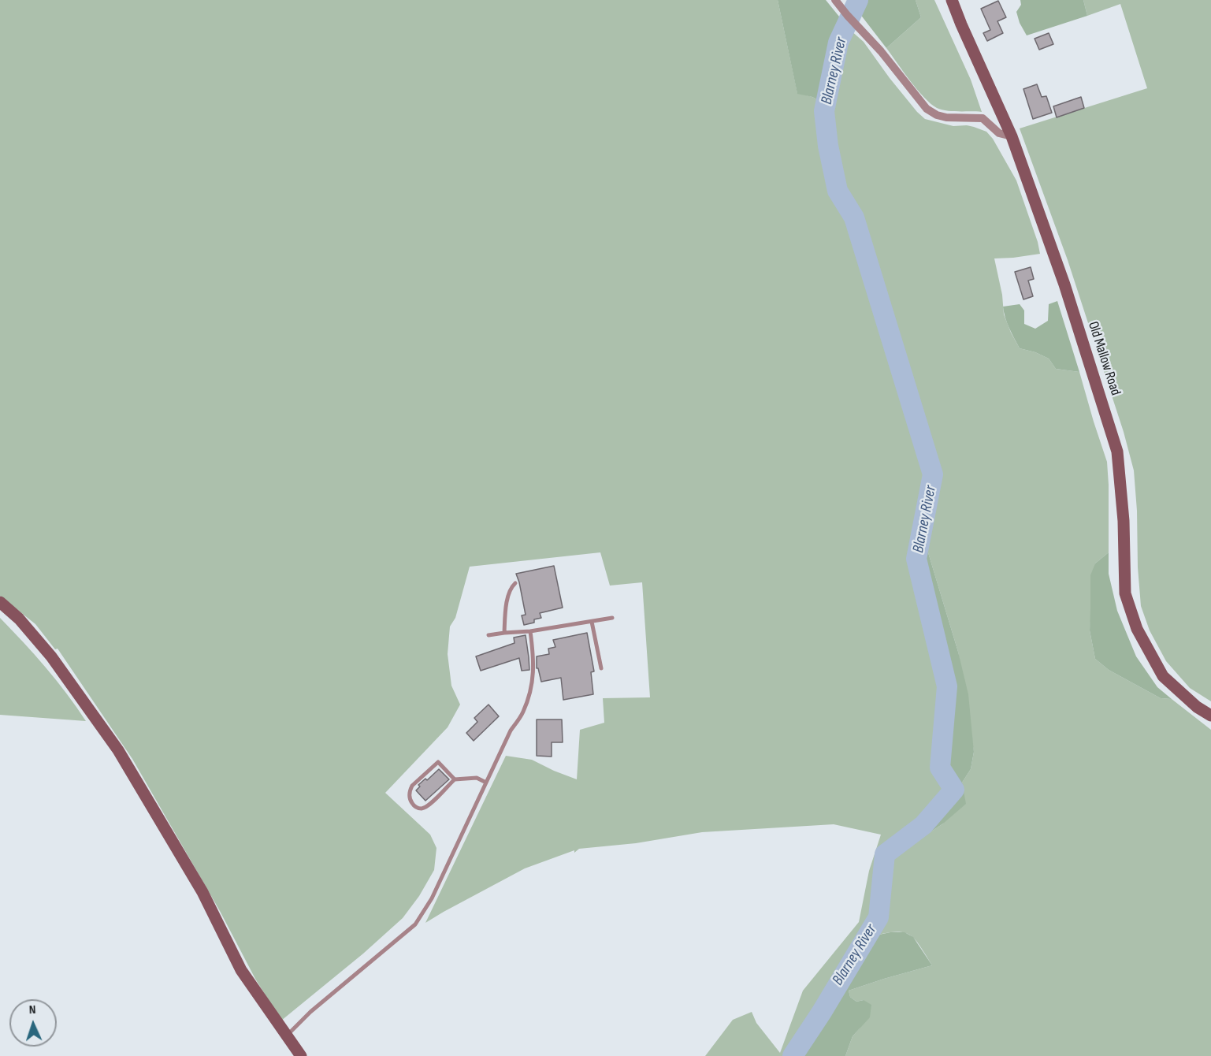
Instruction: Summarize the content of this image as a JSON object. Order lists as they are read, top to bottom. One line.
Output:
{"streets":{"street":["Old Mallow Road"]},"water":["Blarney River"],"north":"top"}
